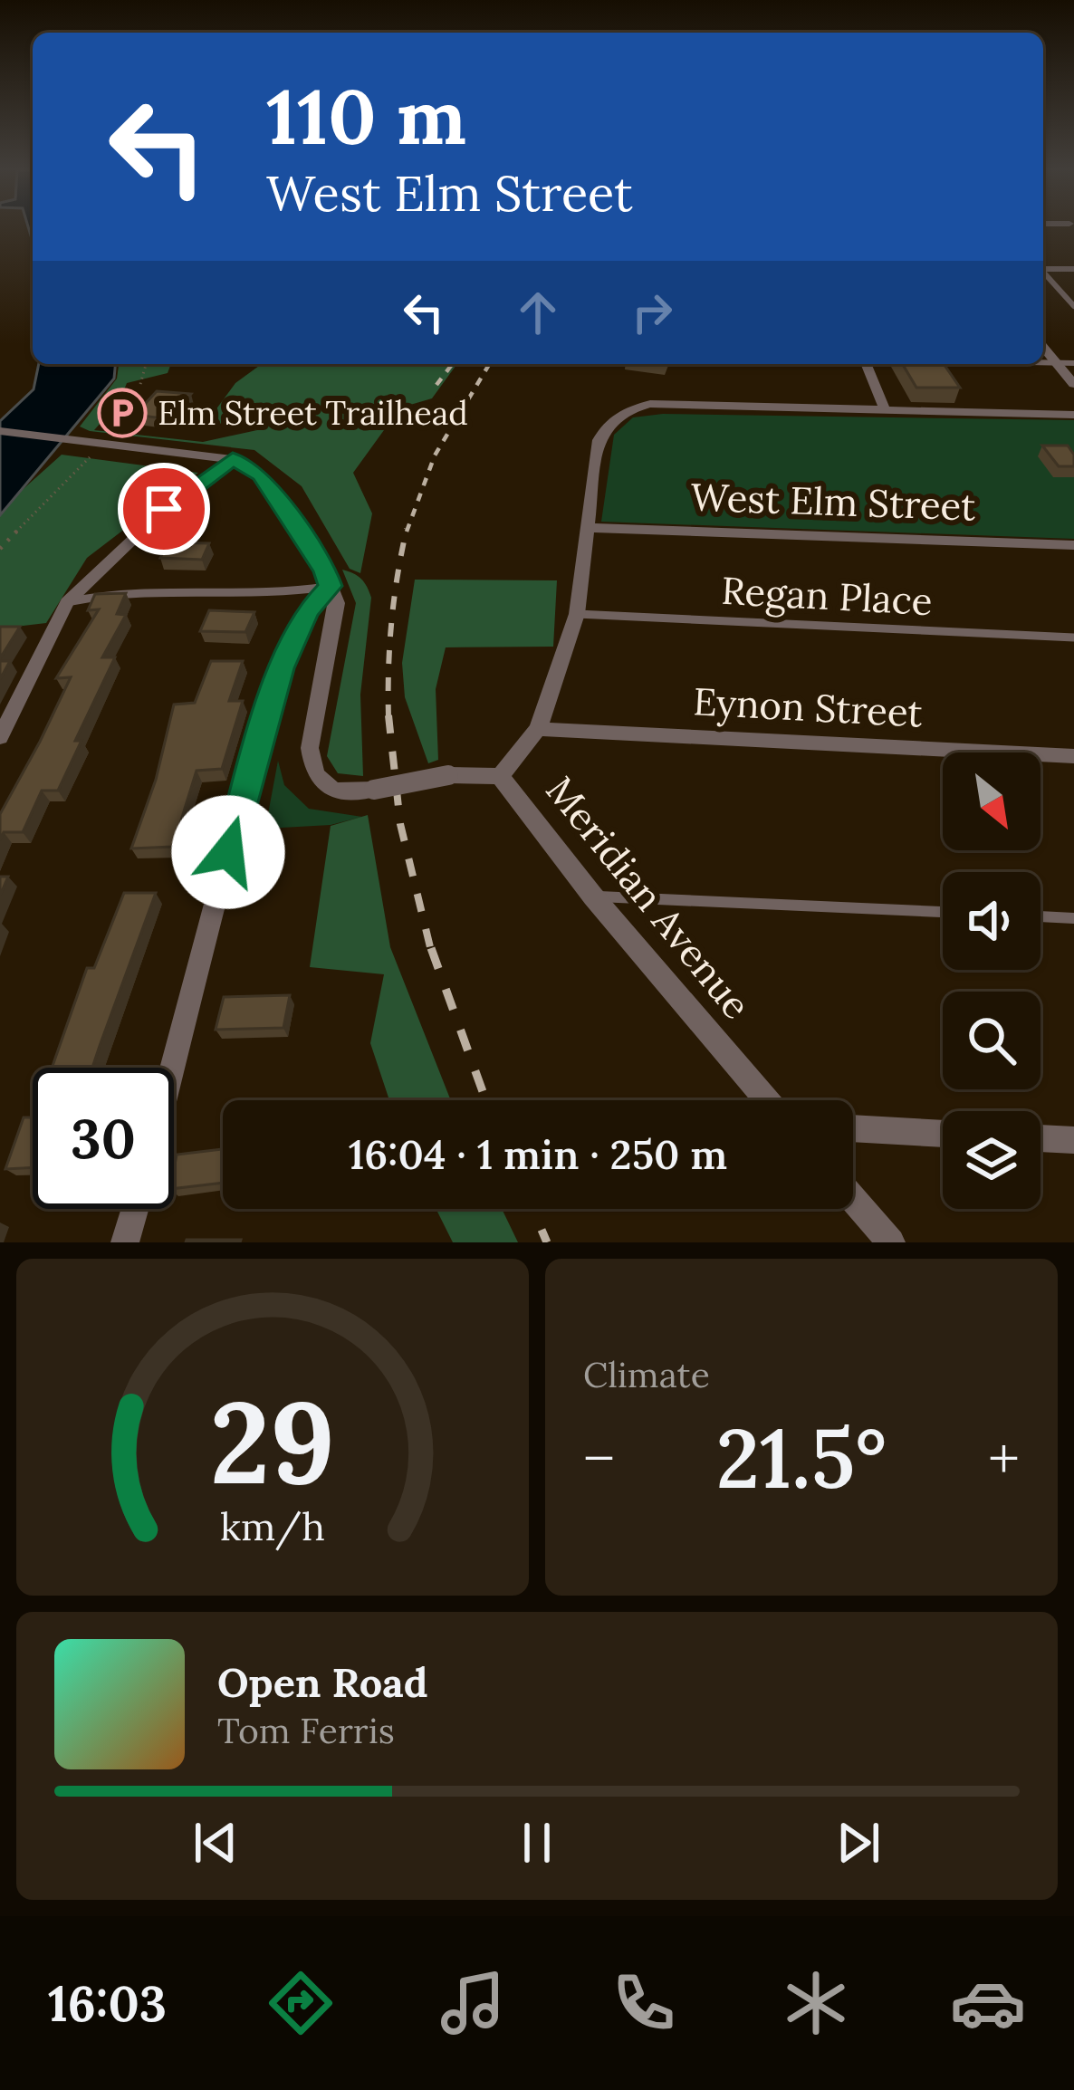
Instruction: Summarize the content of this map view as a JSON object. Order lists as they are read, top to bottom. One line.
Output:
{"streets":{"street":["West Elm Street","Eynon Street","Meridian Avenue"],"lane":["Regan Place"]},"crossings":[["West Elm Street","Meridian Avenue"],["Regan Place","Meridian Avenue"],["Eynon Street","Meridian Avenue"]],"places":{"parking":["Elm Street Trailhead"]},"north":"bottom right","page":{"turn":["110 m","West Elm Street"],"limit":"30","trip":"16:04 · 1 min · 250 m","tile":"Climate","heat":["−","21.5°","+"],"song":["Open Road","Tom Ferris"],"tabs":"16:03","gauge":["29","km/h"]}}
